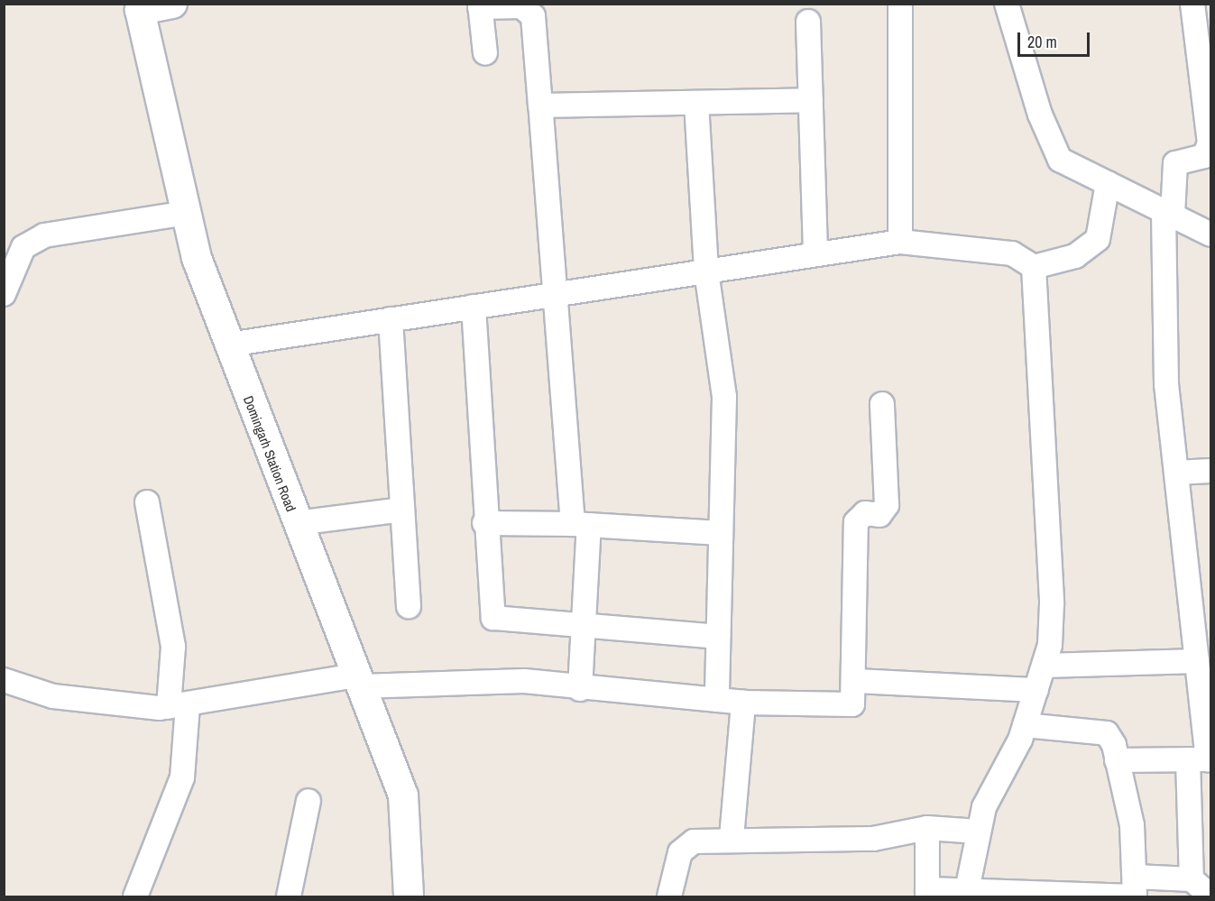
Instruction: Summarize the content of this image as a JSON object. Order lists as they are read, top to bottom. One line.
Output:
{"streets":{"street":["Domingarh Station Road"]},"scale_bar":"20 m"}
